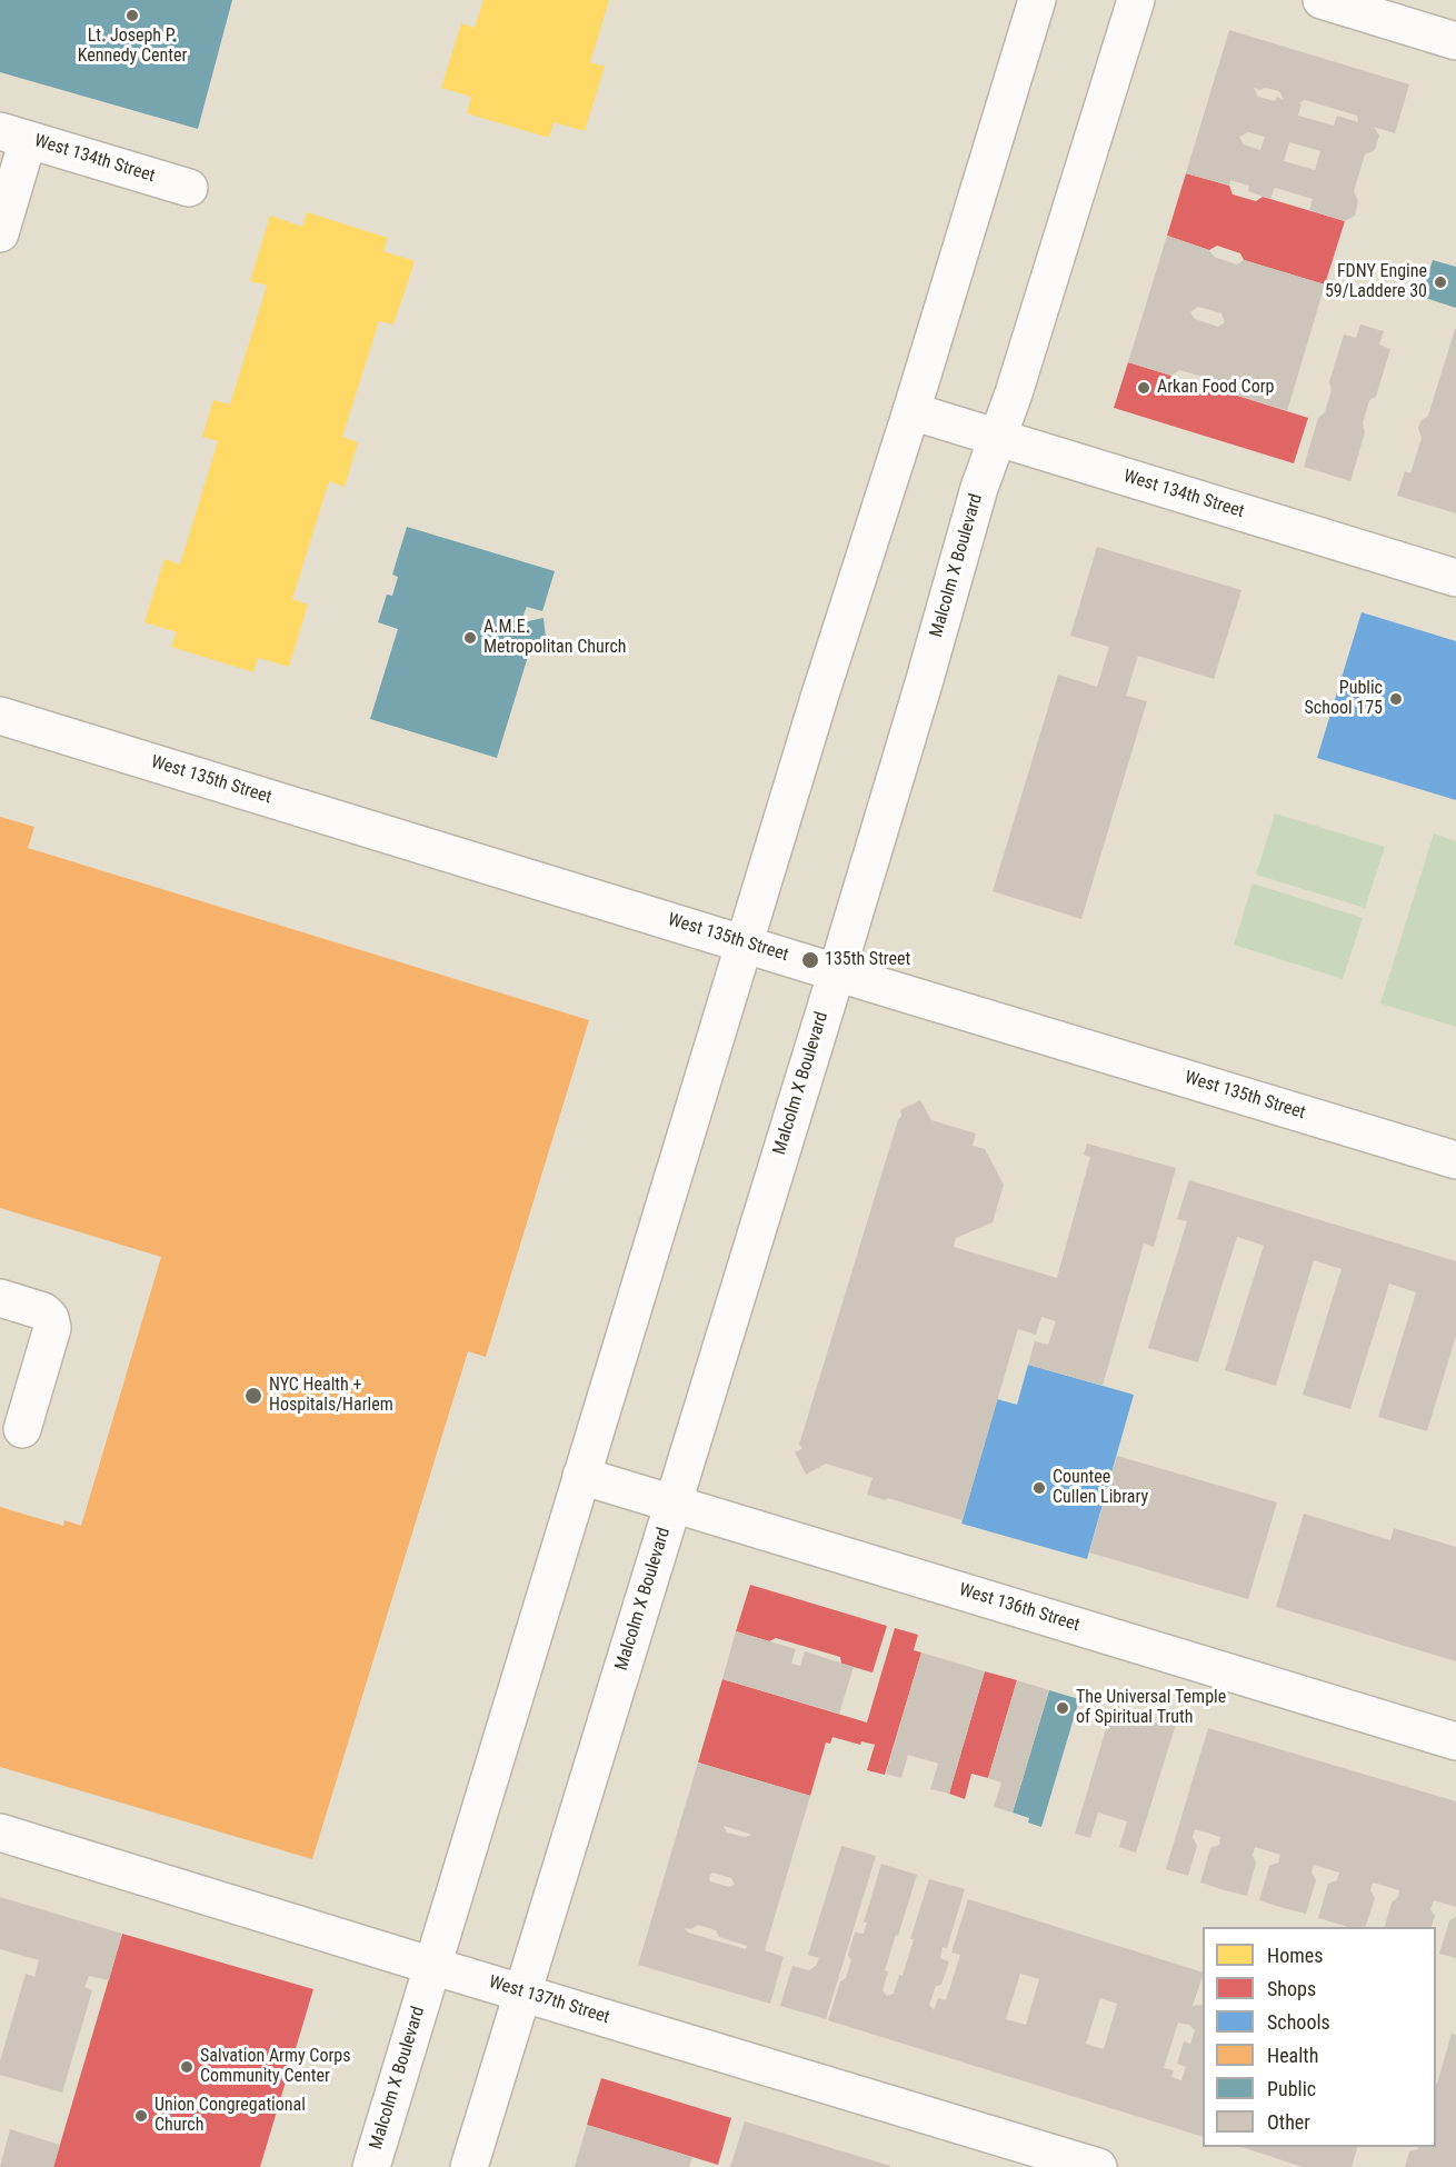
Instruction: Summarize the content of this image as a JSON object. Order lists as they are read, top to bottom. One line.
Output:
{"streets":{"street":["West 134th Street","Malcolm X Boulevard","West 135th Street","West 136th Street","West 137th Street"]},"crossings":[["West 134th Street","Malcolm X Boulevard"],["Malcolm X Boulevard","West 135th Street"],["Malcolm X Boulevard","West 136th Street"],["Malcolm X Boulevard","West 137th Street"]],"places":["Lt. Joseph P. Kennedy Center","FDNY Engine 59/Laddere 30","Arkan Food Corp","A.M.E. Metropolitan Church","Public School 175","135th Street","NYC Health + Hospitals/Harlem","Countee Cullen Library","The Universal Temple of Spiritual Truth","Salvation Army Corps Community Center","Union Congregational Church"],"legend":["Homes","Shops","Schools","Health","Public","Other"]}
